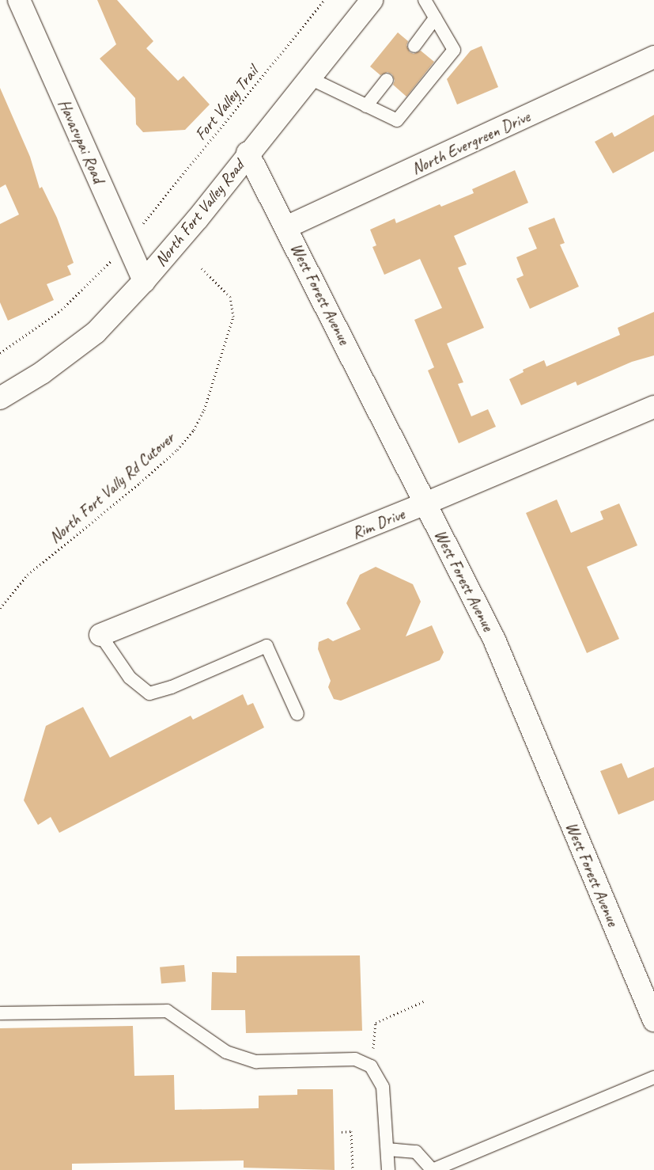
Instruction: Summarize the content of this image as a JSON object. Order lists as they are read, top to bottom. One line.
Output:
{"streets":{"main road":["Havasupai Road","North Evergreen Drive","North Fort Valley Road","West Forest Avenue","Rim Drive"],"path":["Fort Valley Trail","North Fort Vally Rd Cutover"]},"crossings":[["Havasupai Road","North Fort Valley Road"],["North Evergreen Drive","West Forest Avenue"],["North Fort Valley Road","West Forest Avenue"],["West Forest Avenue","Rim Drive"]]}
